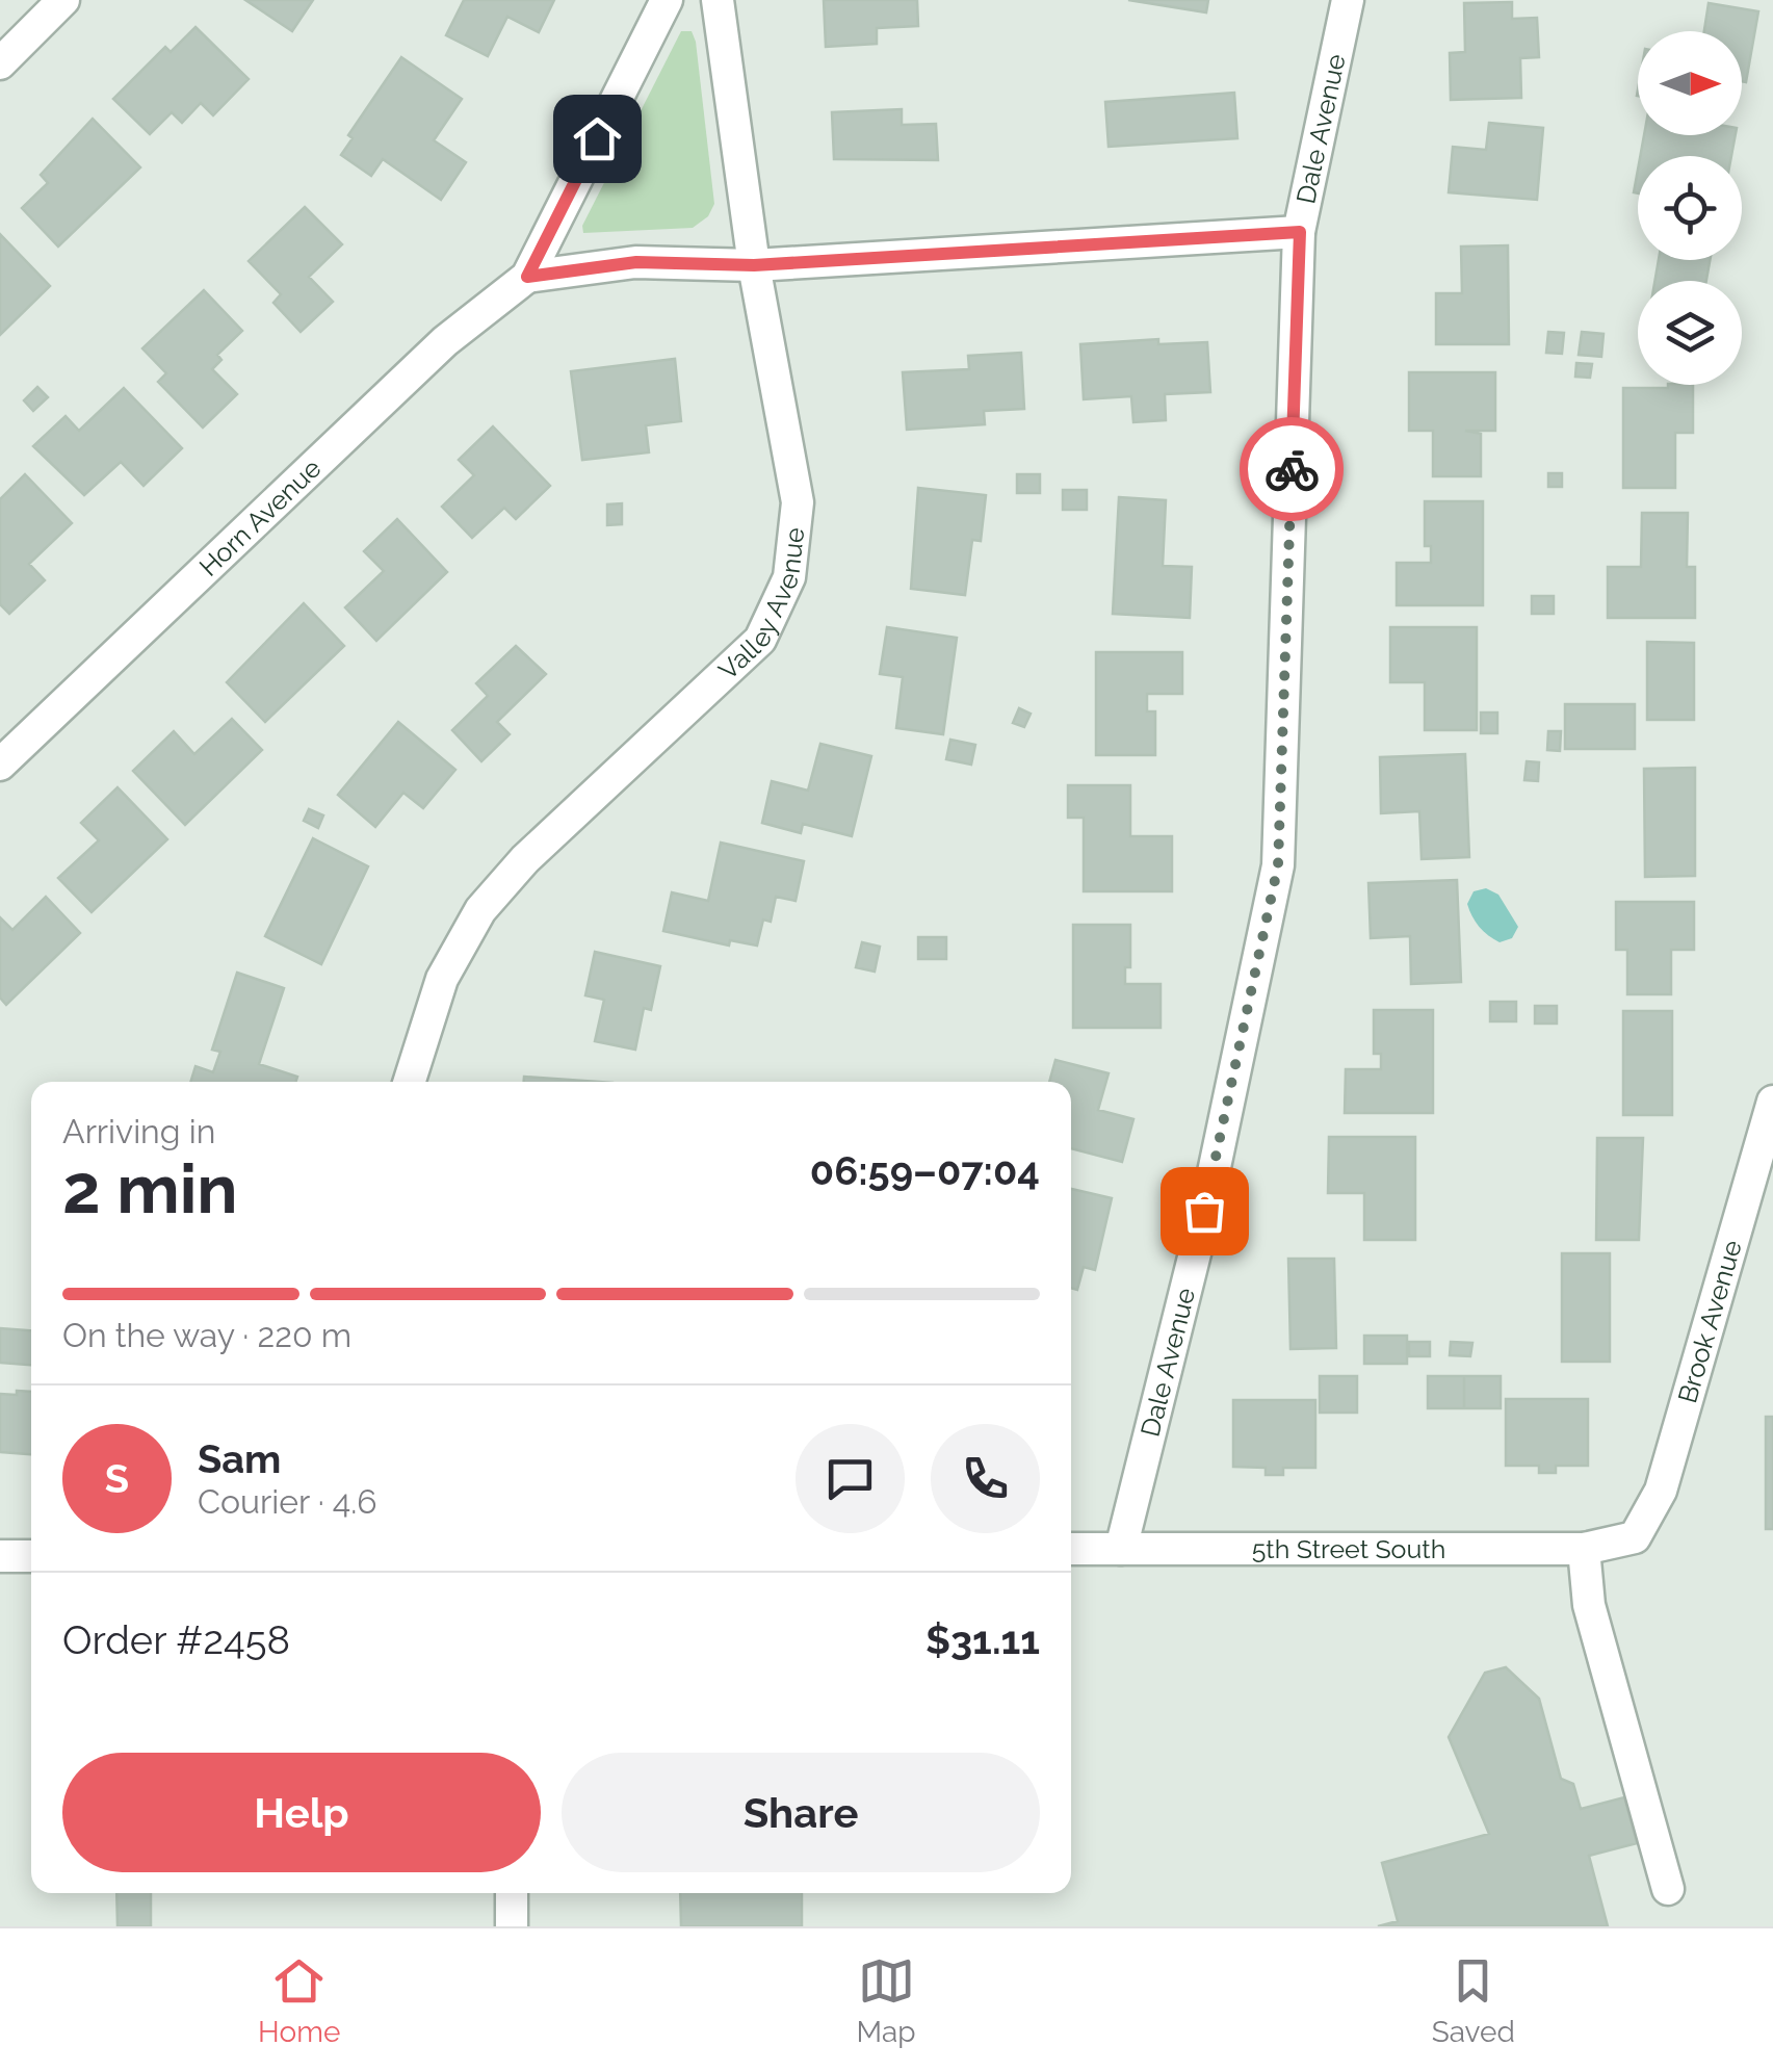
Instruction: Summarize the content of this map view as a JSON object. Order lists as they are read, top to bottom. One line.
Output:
{"streets":{"street":["Dale Avenue","Horn Avenue","Valley Avenue","Brook Avenue","5th Street South"]},"crossings":[["Dale Avenue","5th Street South"],["Brook Avenue","5th Street South"]],"north":"right","page":{"heading":["2 min","Arriving in","06:59–07:04"],"panel":["Sam","Courier · 4.6","Order #2458","$31.11"],"bar":"On the way · 220 m","round":"S","buttons":["Help","Share"],"tabs":["Home","Map","Saved"]}}
